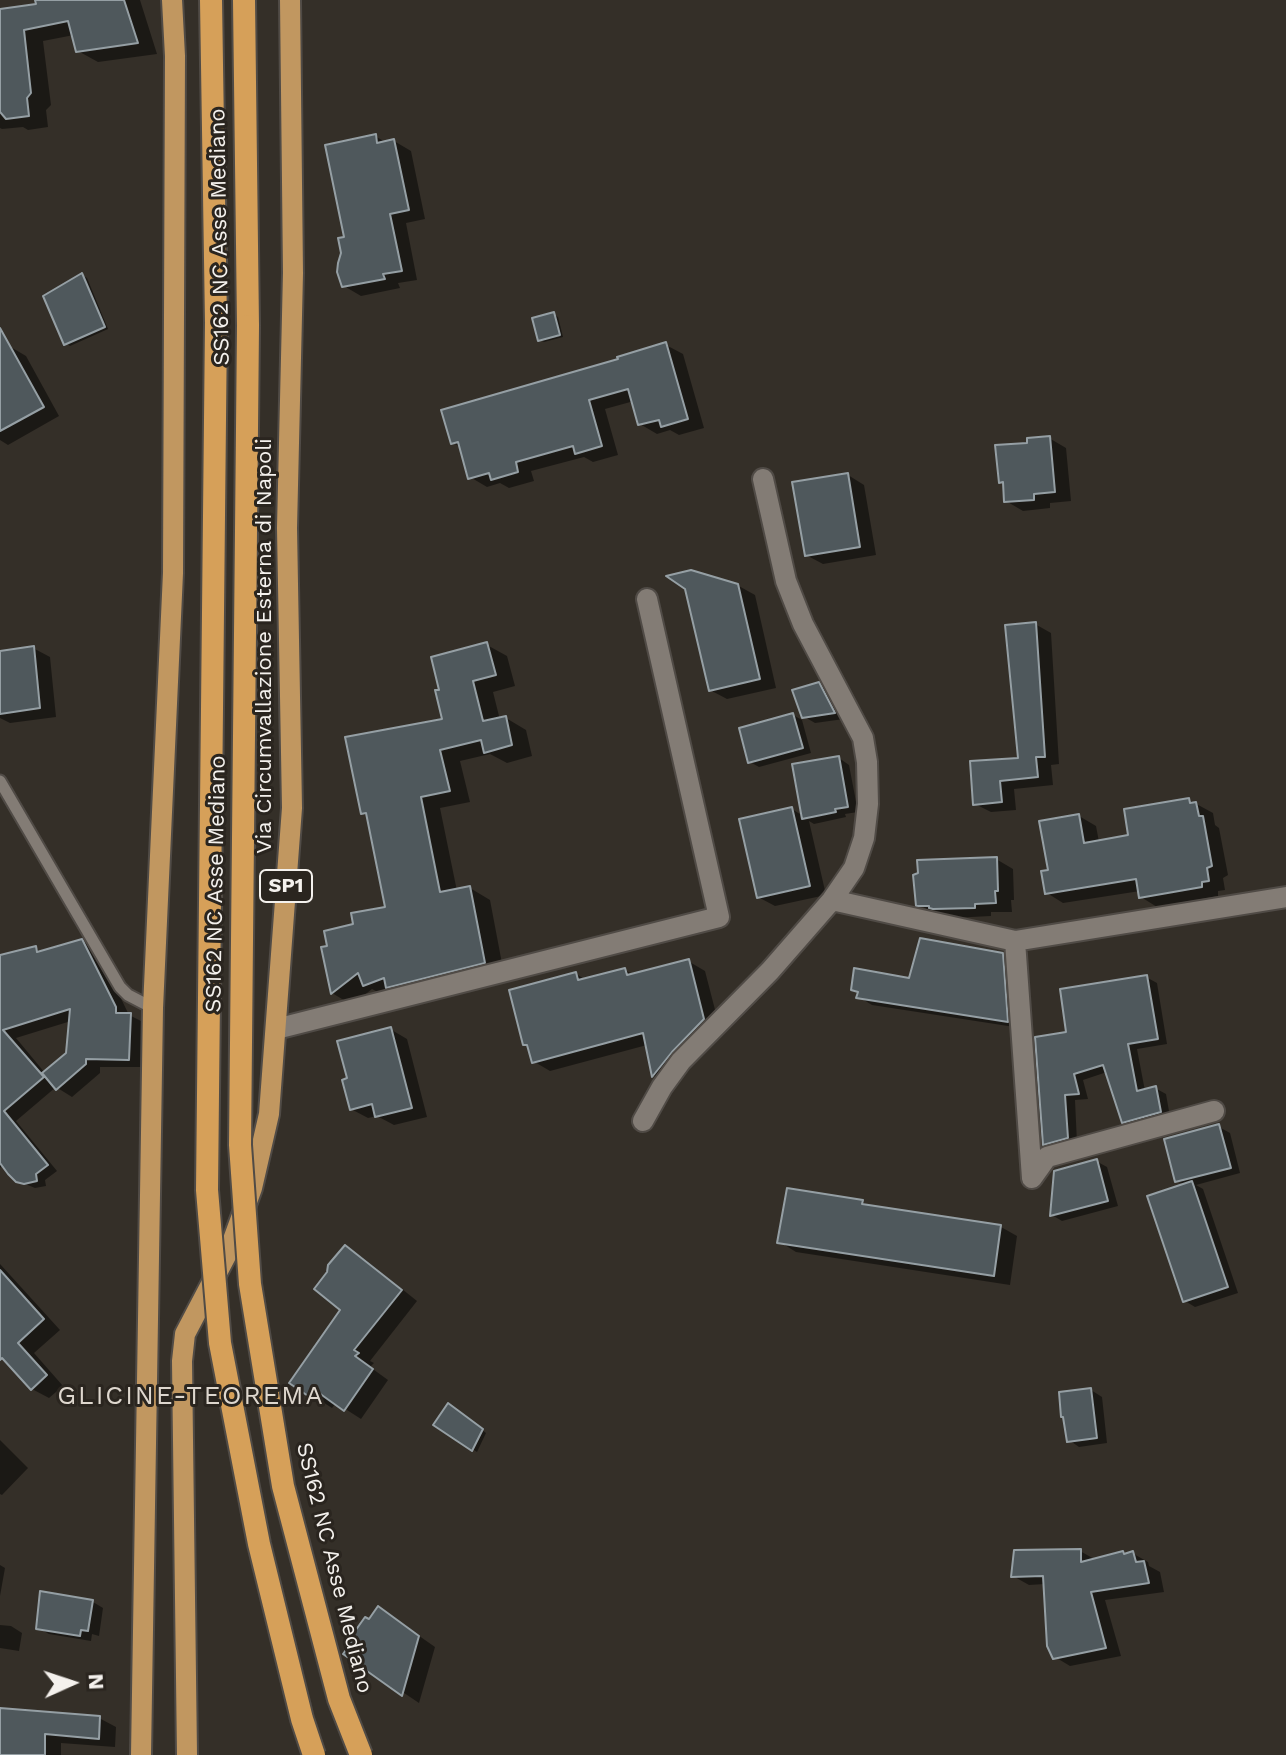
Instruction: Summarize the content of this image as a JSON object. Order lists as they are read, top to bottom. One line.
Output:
{"streets":{"highway":["SS162 NC Asse Mediano"],"main road":["Via Circumvallazione Esterna di Napoli","SP1"]},"districts":["GLICINE-TEOREMA"],"north":"right"}
